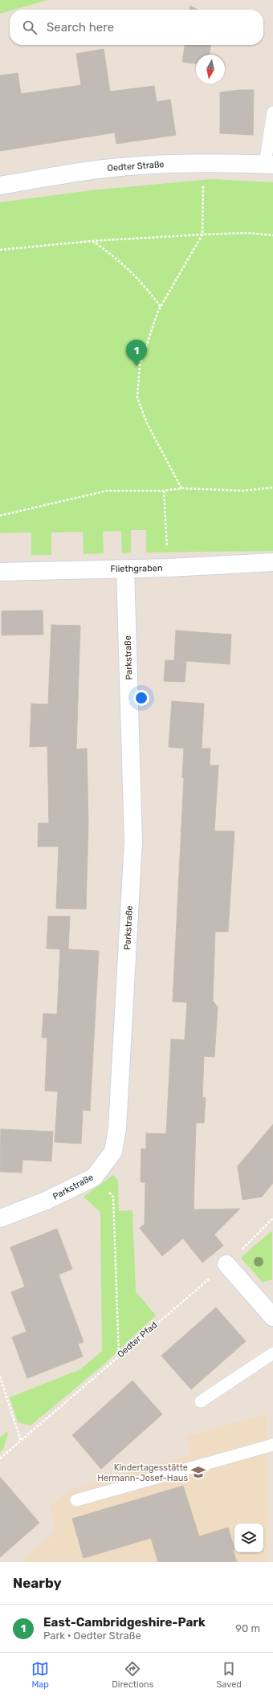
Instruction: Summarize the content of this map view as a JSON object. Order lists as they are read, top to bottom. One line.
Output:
{"streets":{"street":["Oedter Straße","Fliethgraben","Parkstraße"],"path":["Oedter Pfad"]},"crossings":[["Fliethgraben","Parkstraße"]],"places":{"school or university":["Kindertagesstätte Hermann-Josef-Haus"]},"north":"bottom","page":{"search":"Search here","pins":"1","heading":"Nearby","list":[{"mark":"1","name":"East-Cambridgeshire-Park","note":"Park · Oedter Straße","value":"90 m"}],"nav":["Map","Directions","Saved"]}}
